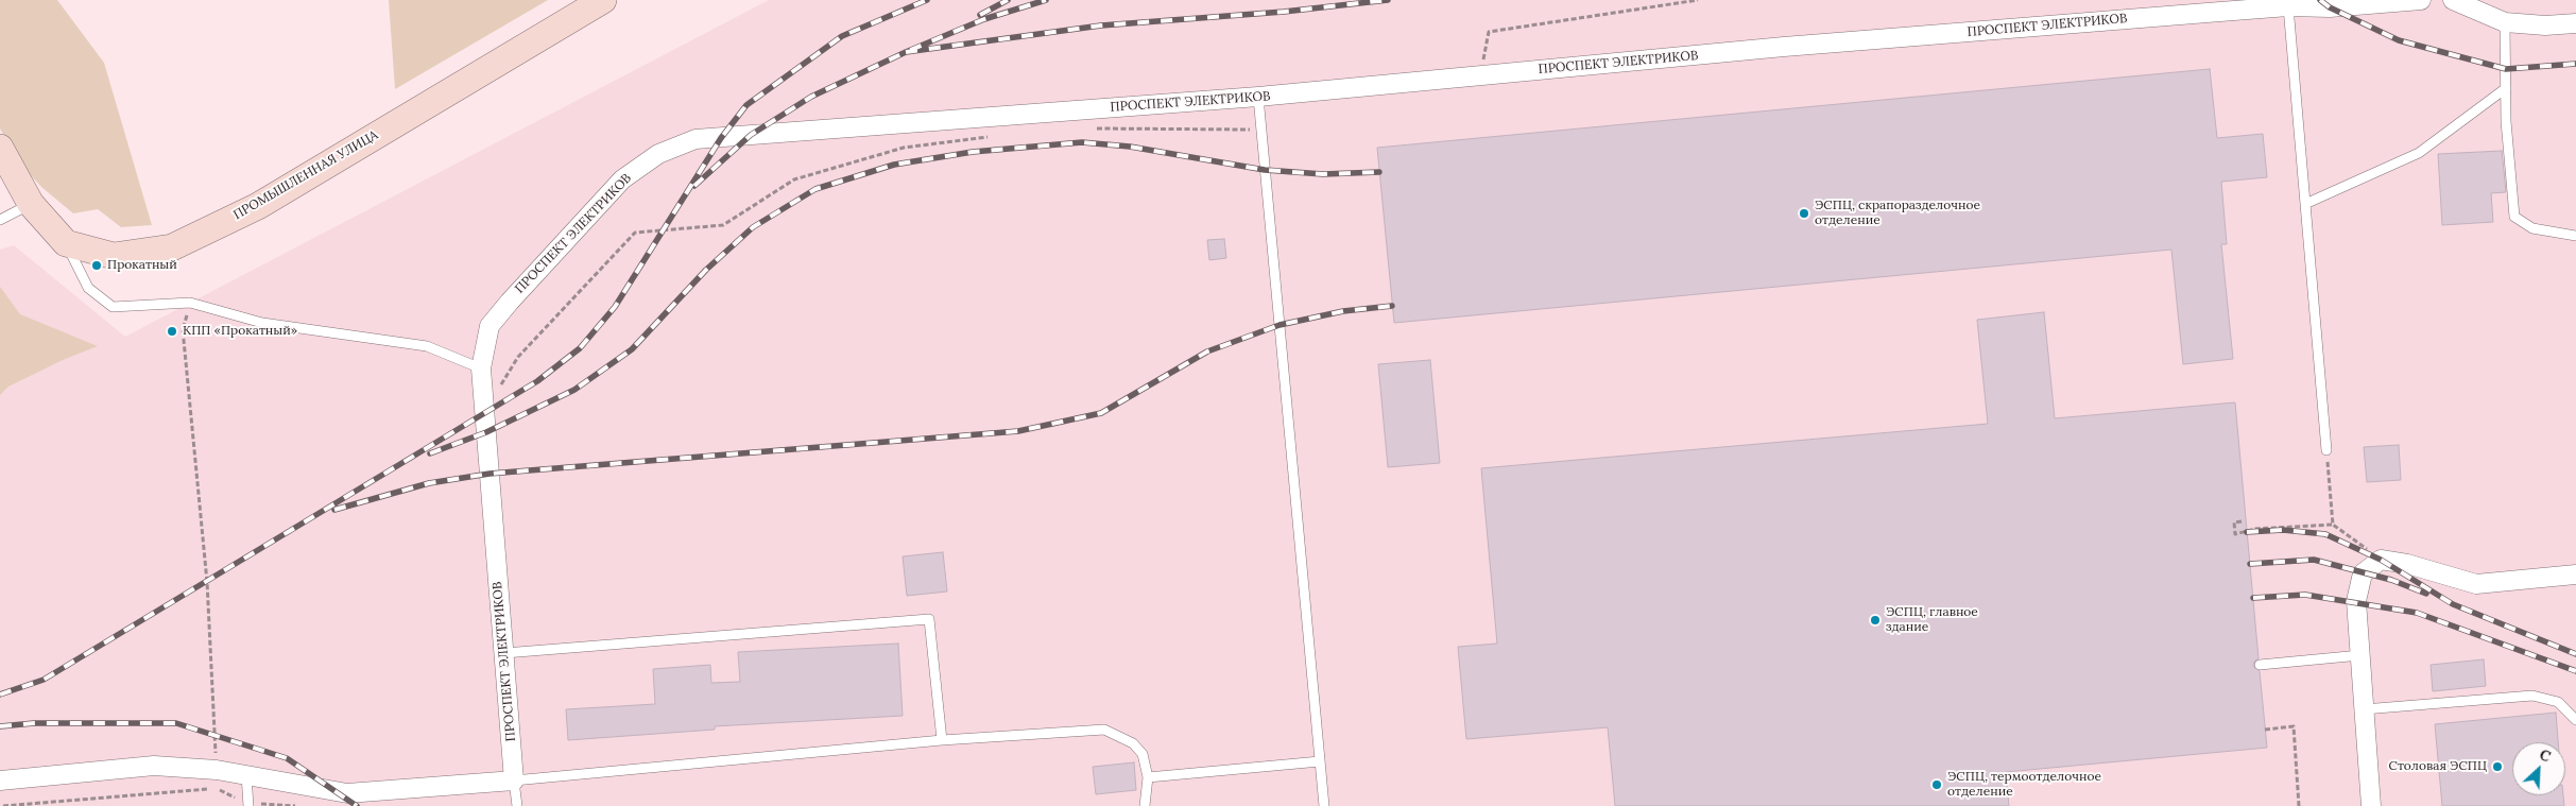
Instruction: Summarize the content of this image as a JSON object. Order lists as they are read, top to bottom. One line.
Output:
{"streets":{"street":["ПРОСПЕКТ ЭЛЕКТРИКОВ","ПРОМЫШЛЕННАЯ УЛИЦА"]},"places":["ЭСПЦ, скрапоразделочное отделение","Прокатный","КПП «Прокатный»","ЭСПЦ, главное здание","Столовая ЭСПЦ","ЭСПЦ, термоотделочное отделение"],"north":"top right"}
